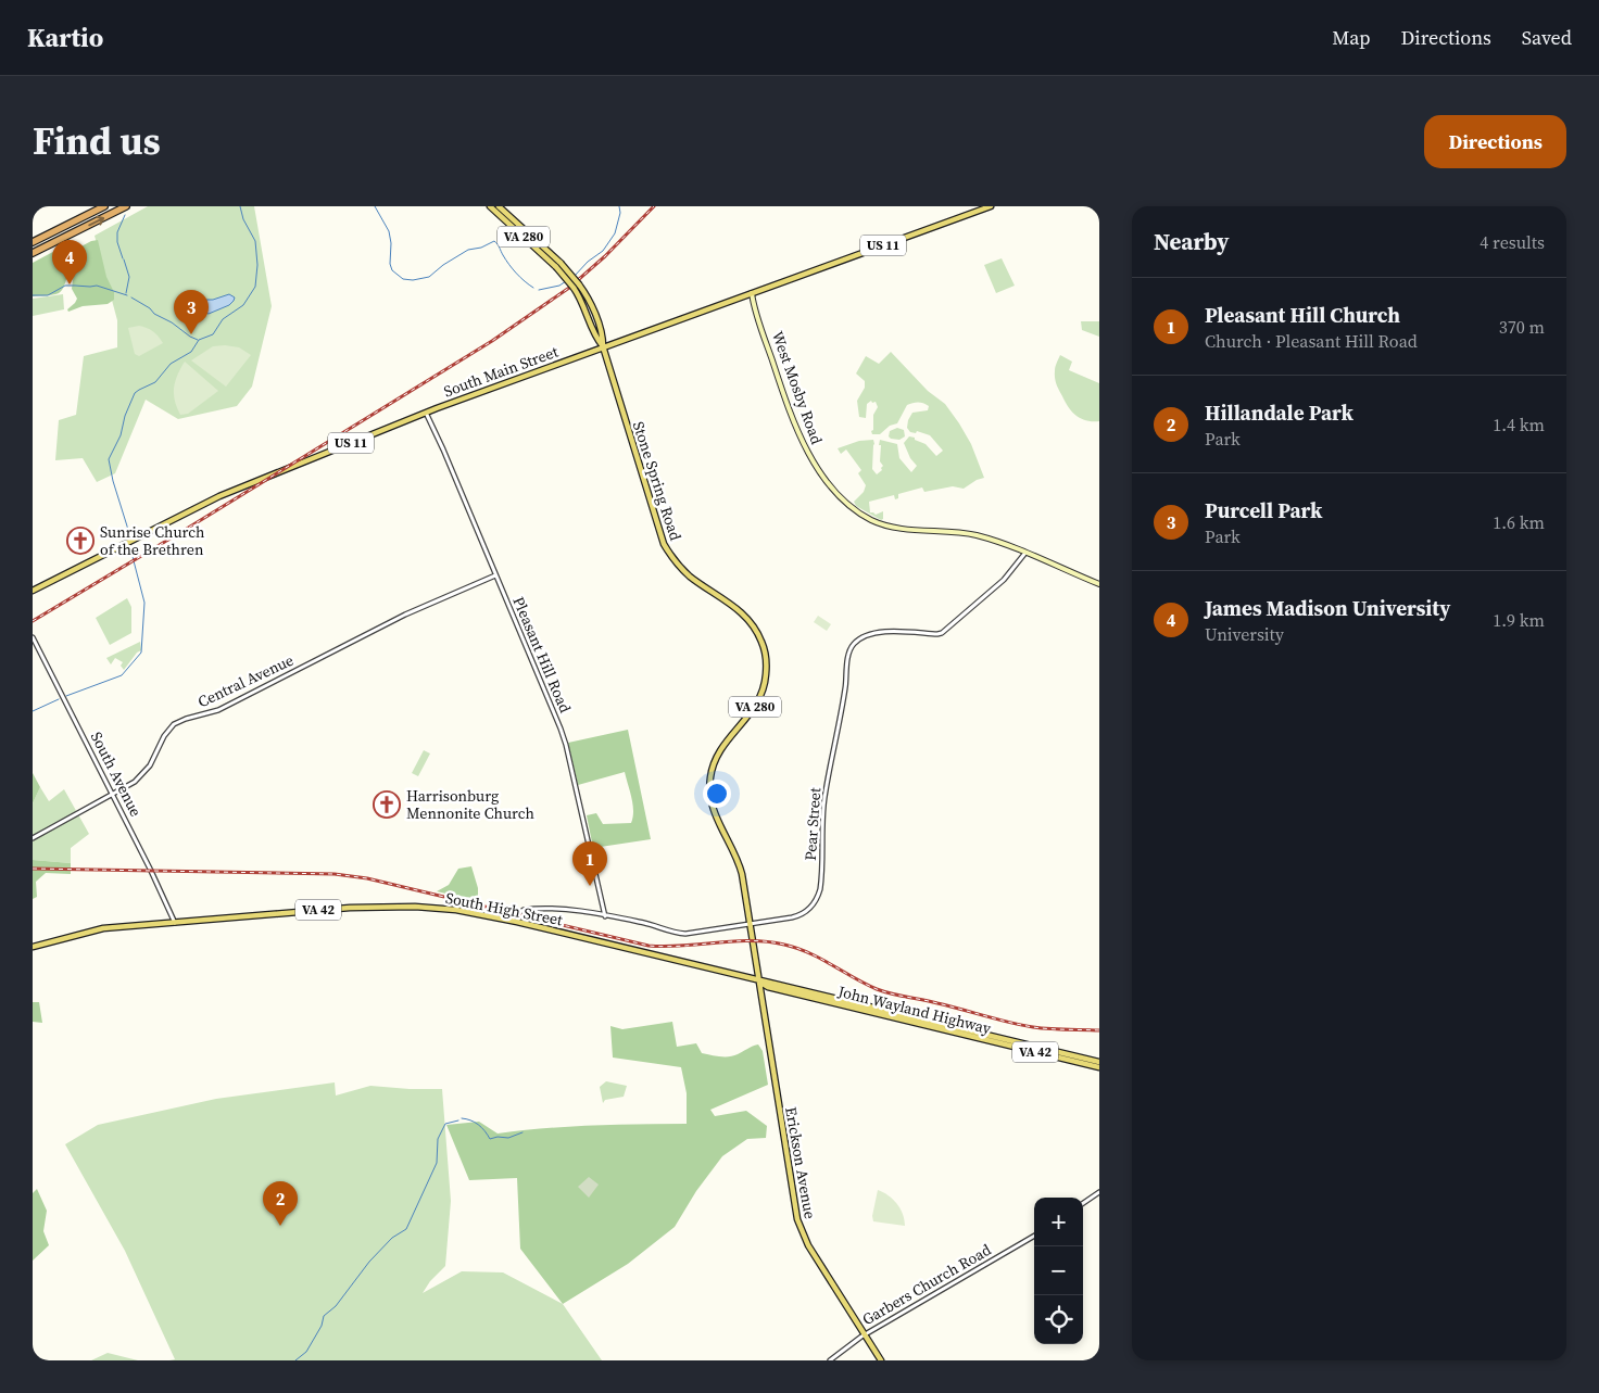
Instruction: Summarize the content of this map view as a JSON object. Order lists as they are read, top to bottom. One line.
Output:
{"streets":{"main road":["VA 280","US 11","South Main Street","West Mosby Road","Stone Spring Road","South High Street","VA 42","John Wayland Highway","Erickson Avenue"],"street":["Pleasant Hill Road","Central Avenue","South Avenue","Pear Street","Garbers Church Road"]},"crossings":[["South Main Street","West Mosby Road"],["South Main Street","Stone Spring Road"],["South Main Street","Pleasant Hill Road"],["West Mosby Road","Pear Street"],["Stone Spring Road","Pear Street"],["Stone Spring Road","South High Street"],["Stone Spring Road","John Wayland Highway"],["Stone Spring Road","Erickson Avenue"],["Pleasant Hill Road","Central Avenue"],["Pleasant Hill Road","Pear Street"],["Central Avenue","South Avenue"],["South Avenue","South High Street"],["Pear Street","South High Street"],["South High Street","John Wayland Highway"],["South High Street","Erickson Avenue"],["John Wayland Highway","Erickson Avenue"],["Erickson Avenue","Garbers Church Road"]],"places":{"church":["Sunrise Church of the Brethren","Harrisonburg Mennonite Church"]},"page":{"header":"Kartio","nav":["Map","Directions","Saved"],"title":"Find us","buttons":"Directions","heading":["Nearby","4 results"],"pins":["4","3","1","2"],"list":[{"mark":"1","name":"Pleasant Hill Church","note":"Church · Pleasant Hill Road","value":"370 m"},{"mark":"2","name":"Hillandale Park","note":"Park","value":"1.4 km"},{"mark":"3","name":"Purcell Park","note":"Park","value":"1.6 km"},{"mark":"4","name":"James Madison University","note":"University","value":"1.9 km"}],"map_buttons":["+","−"]}}
